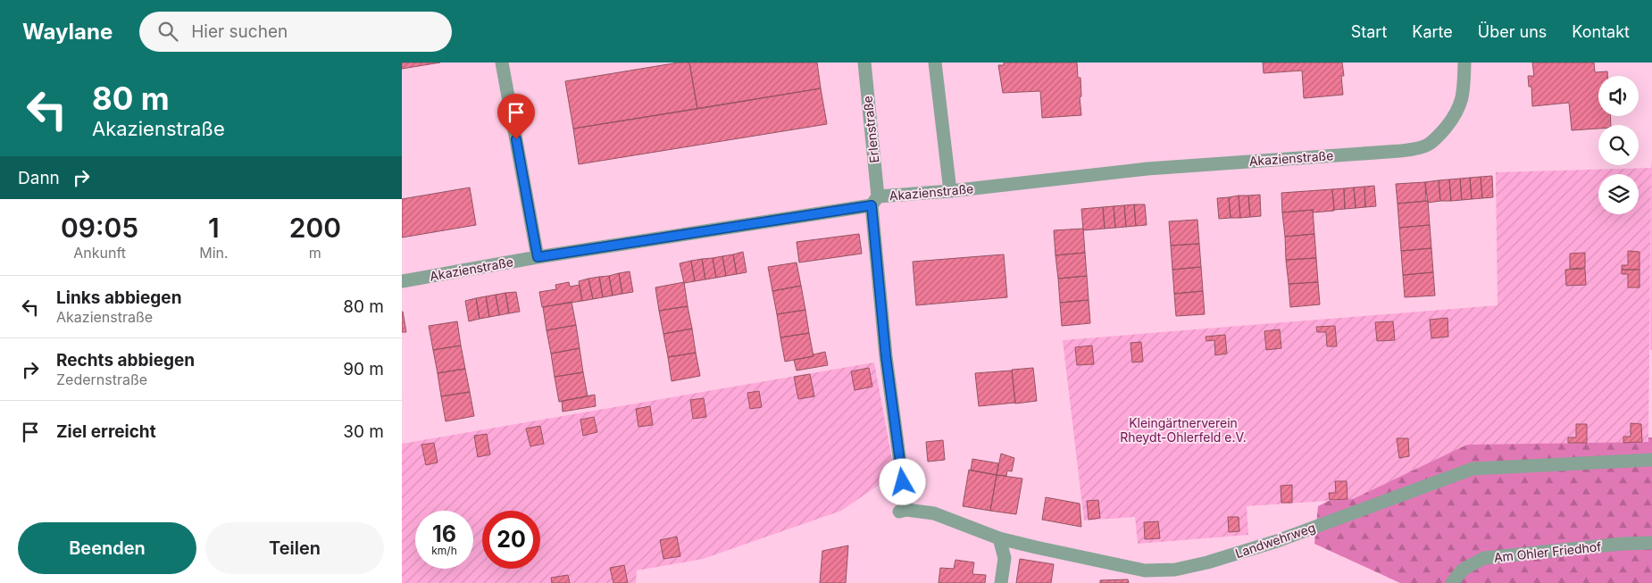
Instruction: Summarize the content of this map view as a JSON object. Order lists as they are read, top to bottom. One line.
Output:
{"streets":{"street":["Erlenstraße","Akazienstraße","Landwehrweg","Am Ohler Friedhof"]},"crossings":[["Erlenstraße","Akazienstraße"],["Erlenstraße","Landwehrweg"]],"parks":["Kleingärtnerverein Rheydt-Ohlerfeld e.V."],"page":{"header":"Waylane","search":"Hier suchen","nav":["Start","Karte","Über uns","Kontakt"],"turn":["80 m","Akazienstraße"],"then":"Dann","eta":["09:05","Ankunft","1","Min.","200","m"],"list":[{"name":"Links abbiegen","note":"Akazienstraße","value":"80 m"},{"name":"Rechts abbiegen","note":"Zedernstraße","value":"90 m"},{"name":"Ziel erreicht","value":"30 m"}],"speed":"16 km/h","limit":"20","buttons":["Beenden","Teilen"]}}
